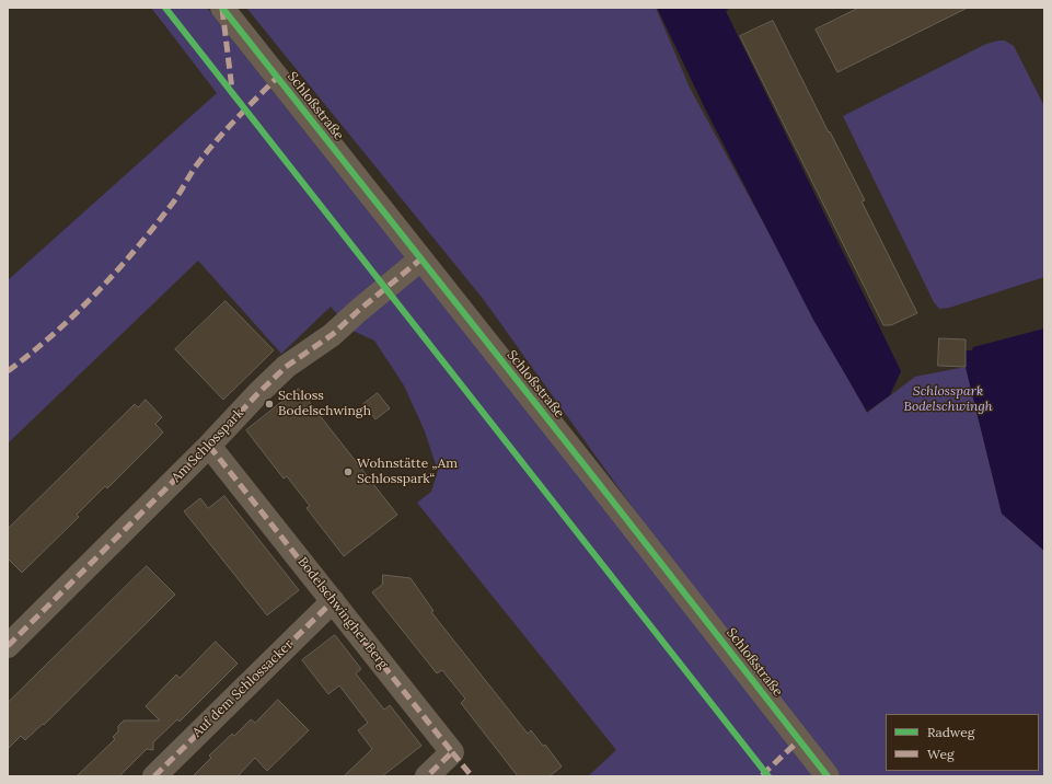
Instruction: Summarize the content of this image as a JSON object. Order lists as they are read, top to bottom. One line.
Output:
{"streets":{"street":["Schloßstraße","Am Schlosspark","Bodelschwingher Berg","Auf dem Schlossacker"]},"crossings":[["Schloßstraße","Am Schlosspark"],["Am Schlosspark","Bodelschwingher Berg"],["Bodelschwingher Berg","Auf dem Schlossacker"]],"parks":["Schlosspark Bodelschwingh"],"places":["Schloss Bodelschwingh","Wohnstätte „Am Schlosspark“"],"legend":["Radweg","Weg"]}
